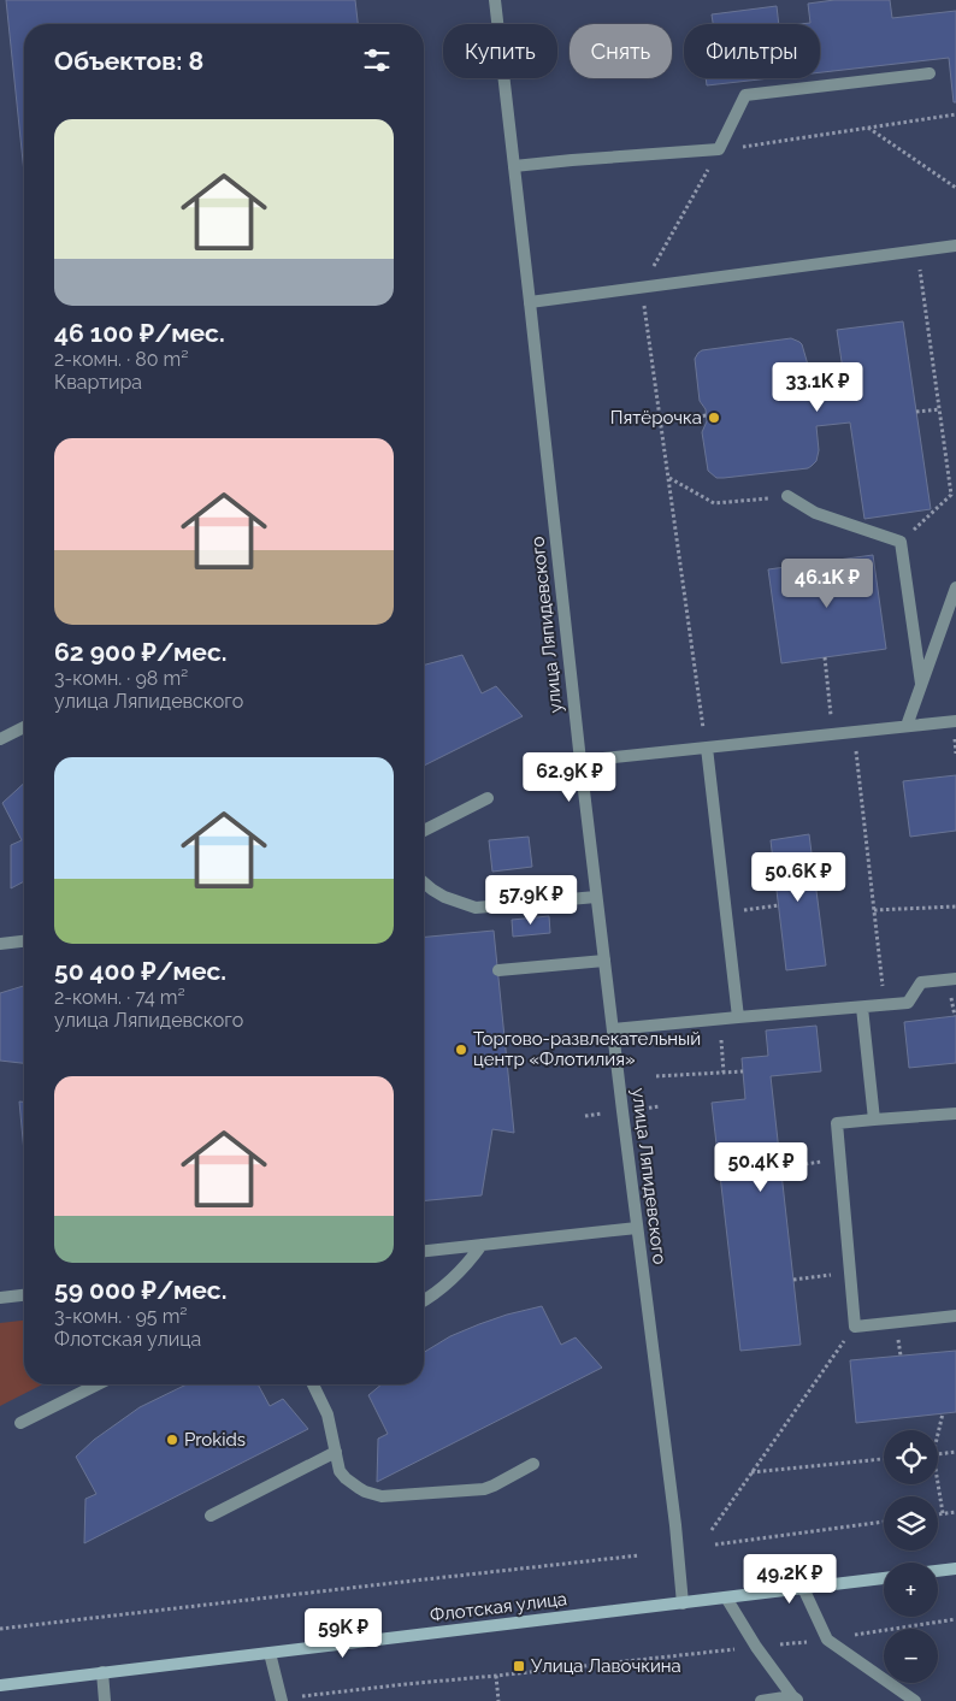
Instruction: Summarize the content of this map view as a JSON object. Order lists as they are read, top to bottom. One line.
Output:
{"streets":{"main road":["Флотская улица"],"street":["улица Ляпидевского"]},"crossings":[["улица Ляпидевского","Флотская улица"]],"places":{"other":["Пятёрочка","Торгово-развлекательный центр «Флотилия»","Prokids"],"transit":["Улица Лавочкина"]},"page":{"chip":["Купить","Снять","Фильтры"],"heading":"Объектов: 8","list":[{"name":"46 100 ₽/мес.","note":"2-комн. · 80 m² · Квартира"},{"name":"62 900 ₽/мес.","note":"3-комн. · 98 m² · улица Ляпидевского"},{"name":"50 400 ₽/мес.","note":"2-комн. · 74 m² · улица Ляпидевского"},{"name":"59 000 ₽/мес.","note":"3-комн. · 95 m² · Флотская улица"}],"price":["33.1K ₽","46.1K ₽","62.9K ₽","50.6K ₽","57.9K ₽","50.4K ₽","49.2K ₽","59K ₽"],"map_buttons":["+","−"]}}
